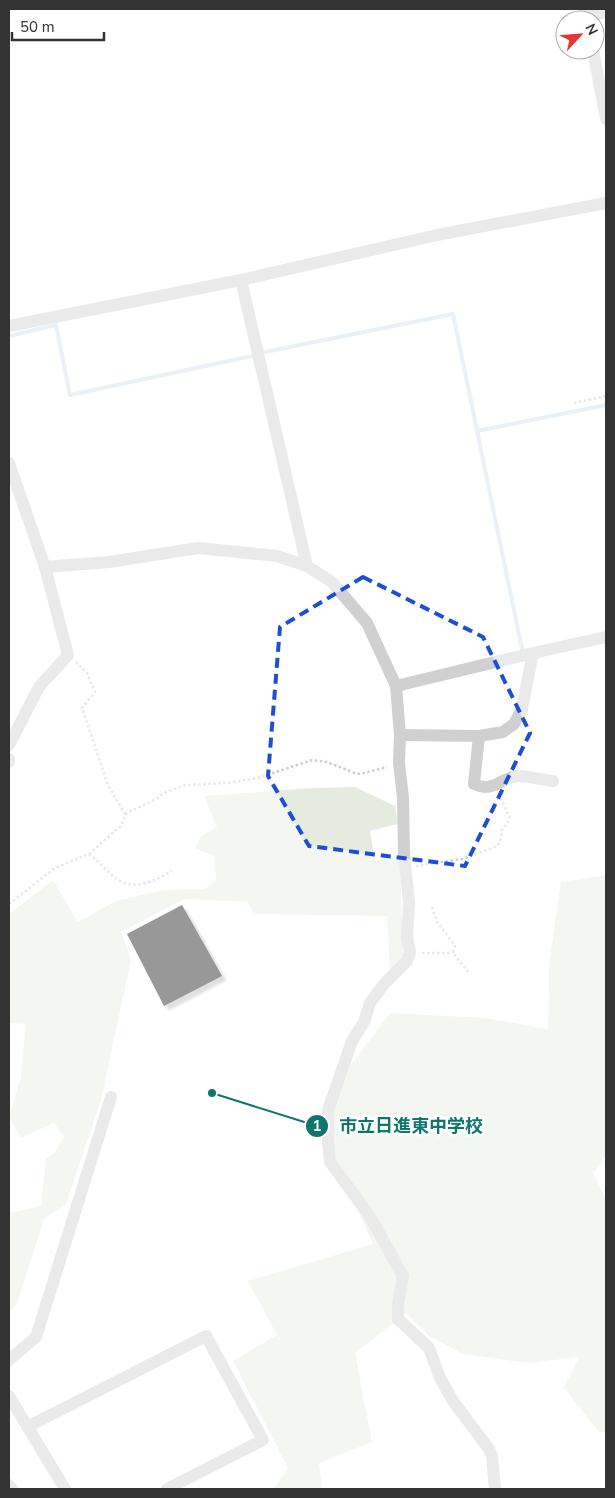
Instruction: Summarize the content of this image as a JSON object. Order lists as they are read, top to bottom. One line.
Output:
{"places":["市立日進東中学校"],"scale_bar":"50 m","north":"top right"}
